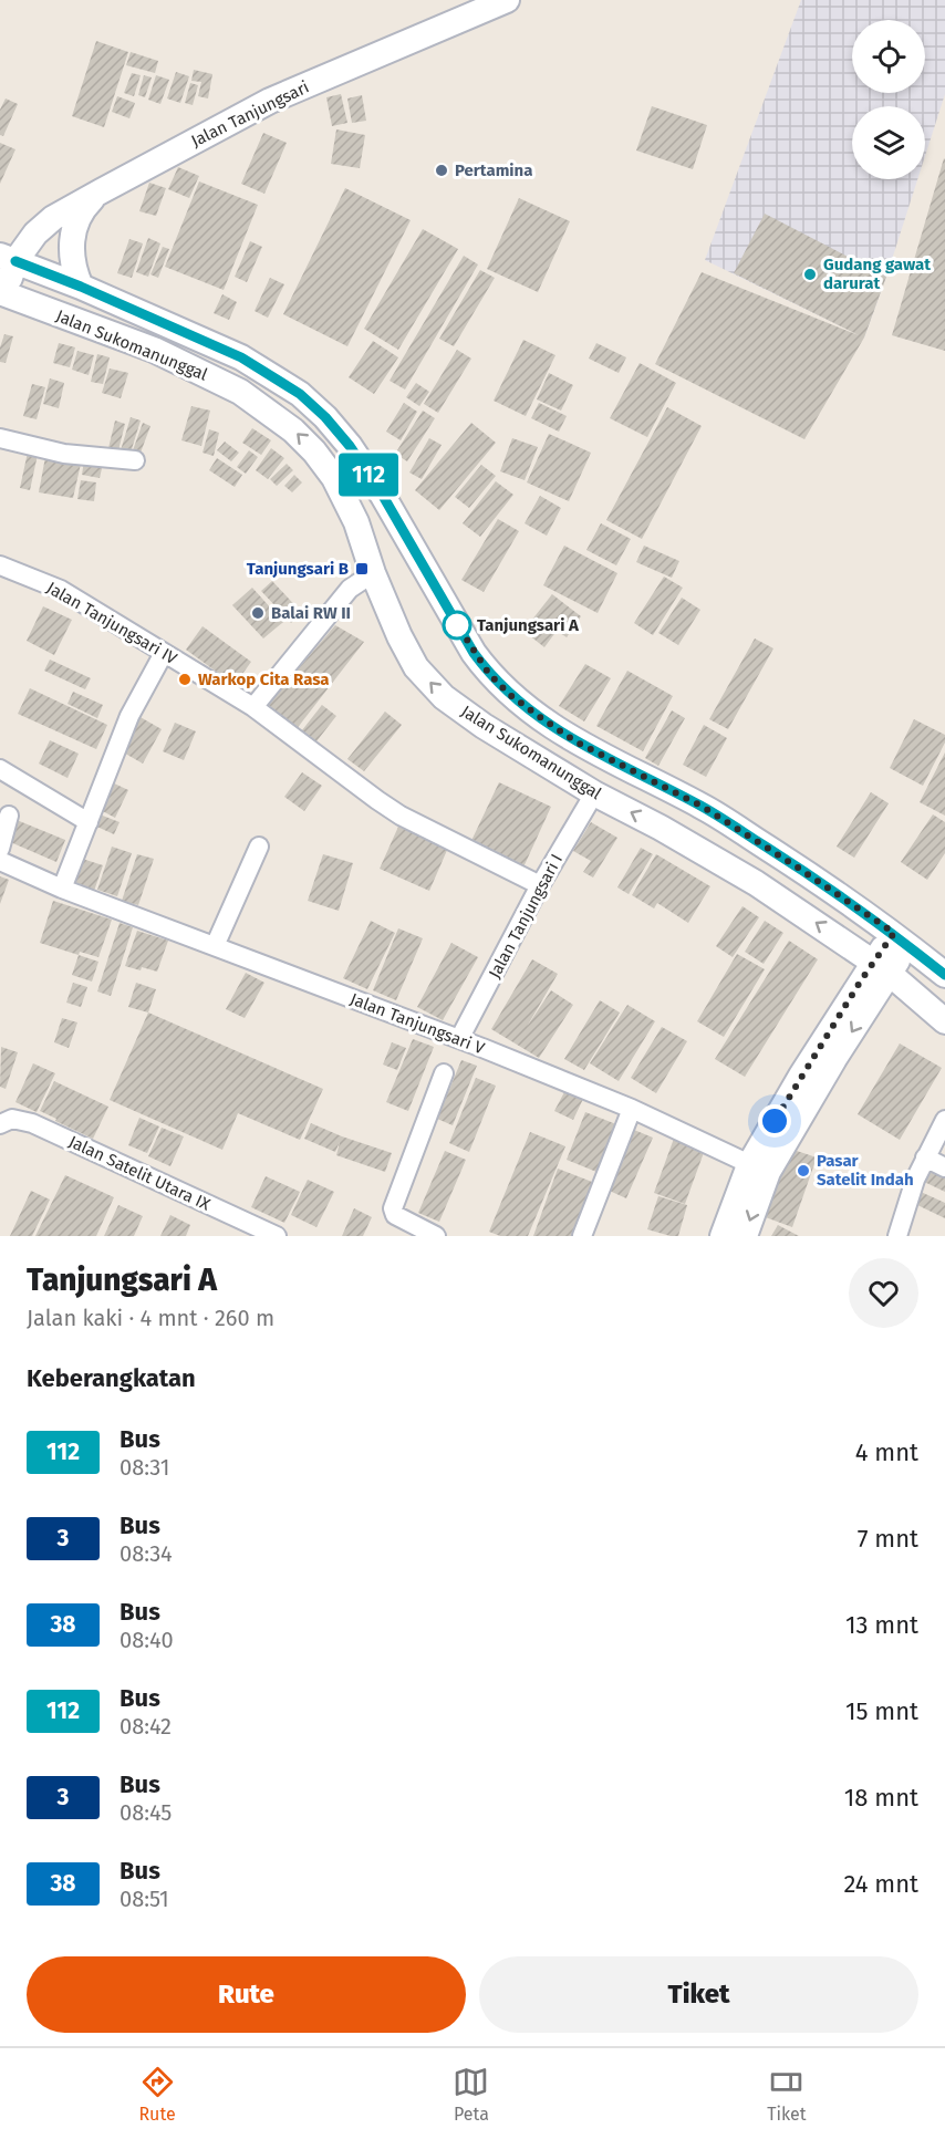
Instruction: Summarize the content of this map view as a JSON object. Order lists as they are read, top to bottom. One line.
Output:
{"streets":{"main road":["Jalan Tanjungsari","Jalan Sukomanunggal"],"street":["Jalan Tanjungsari IV","Jalan Tanjungsari I","Jalan Tanjungsari V","Jalan Satelit Utara IX"]},"crossings":[["Jalan Tanjungsari","Jalan Sukomanunggal"],["Jalan Sukomanunggal","Jalan Tanjungsari I"],["Jalan Tanjungsari IV","Jalan Tanjungsari I"],["Jalan Tanjungsari I","Jalan Tanjungsari V"]],"places":{"other":["Pertamina","Gudang gawat darurat","Balai RW II","Tanjungsari A","Warkop Cita Rasa","Pasar Satelit Indah"],"transit":["Tanjungsari B"]},"lines":["bus line 112"],"page":{"on_map":"112","heading":[["Tanjungsari A","Jalan kaki · 4 mnt · 260 m"],"Keberangkatan"],"list":[{"mark":"112","name":"Bus","note":"08:31","value":"4 mnt"},{"mark":"3","name":"Bus","note":"08:34","value":"7 mnt"},{"mark":"38","name":"Bus","note":"08:40","value":"13 mnt"},{"mark":"112","name":"Bus","note":"08:42","value":"15 mnt"},{"mark":"3","name":"Bus","note":"08:45","value":"18 mnt"},{"mark":"38","name":"Bus","note":"08:51","value":"24 mnt"}],"buttons":["Rute","Tiket"],"tabs":["Rute","Peta","Tiket"]}}
